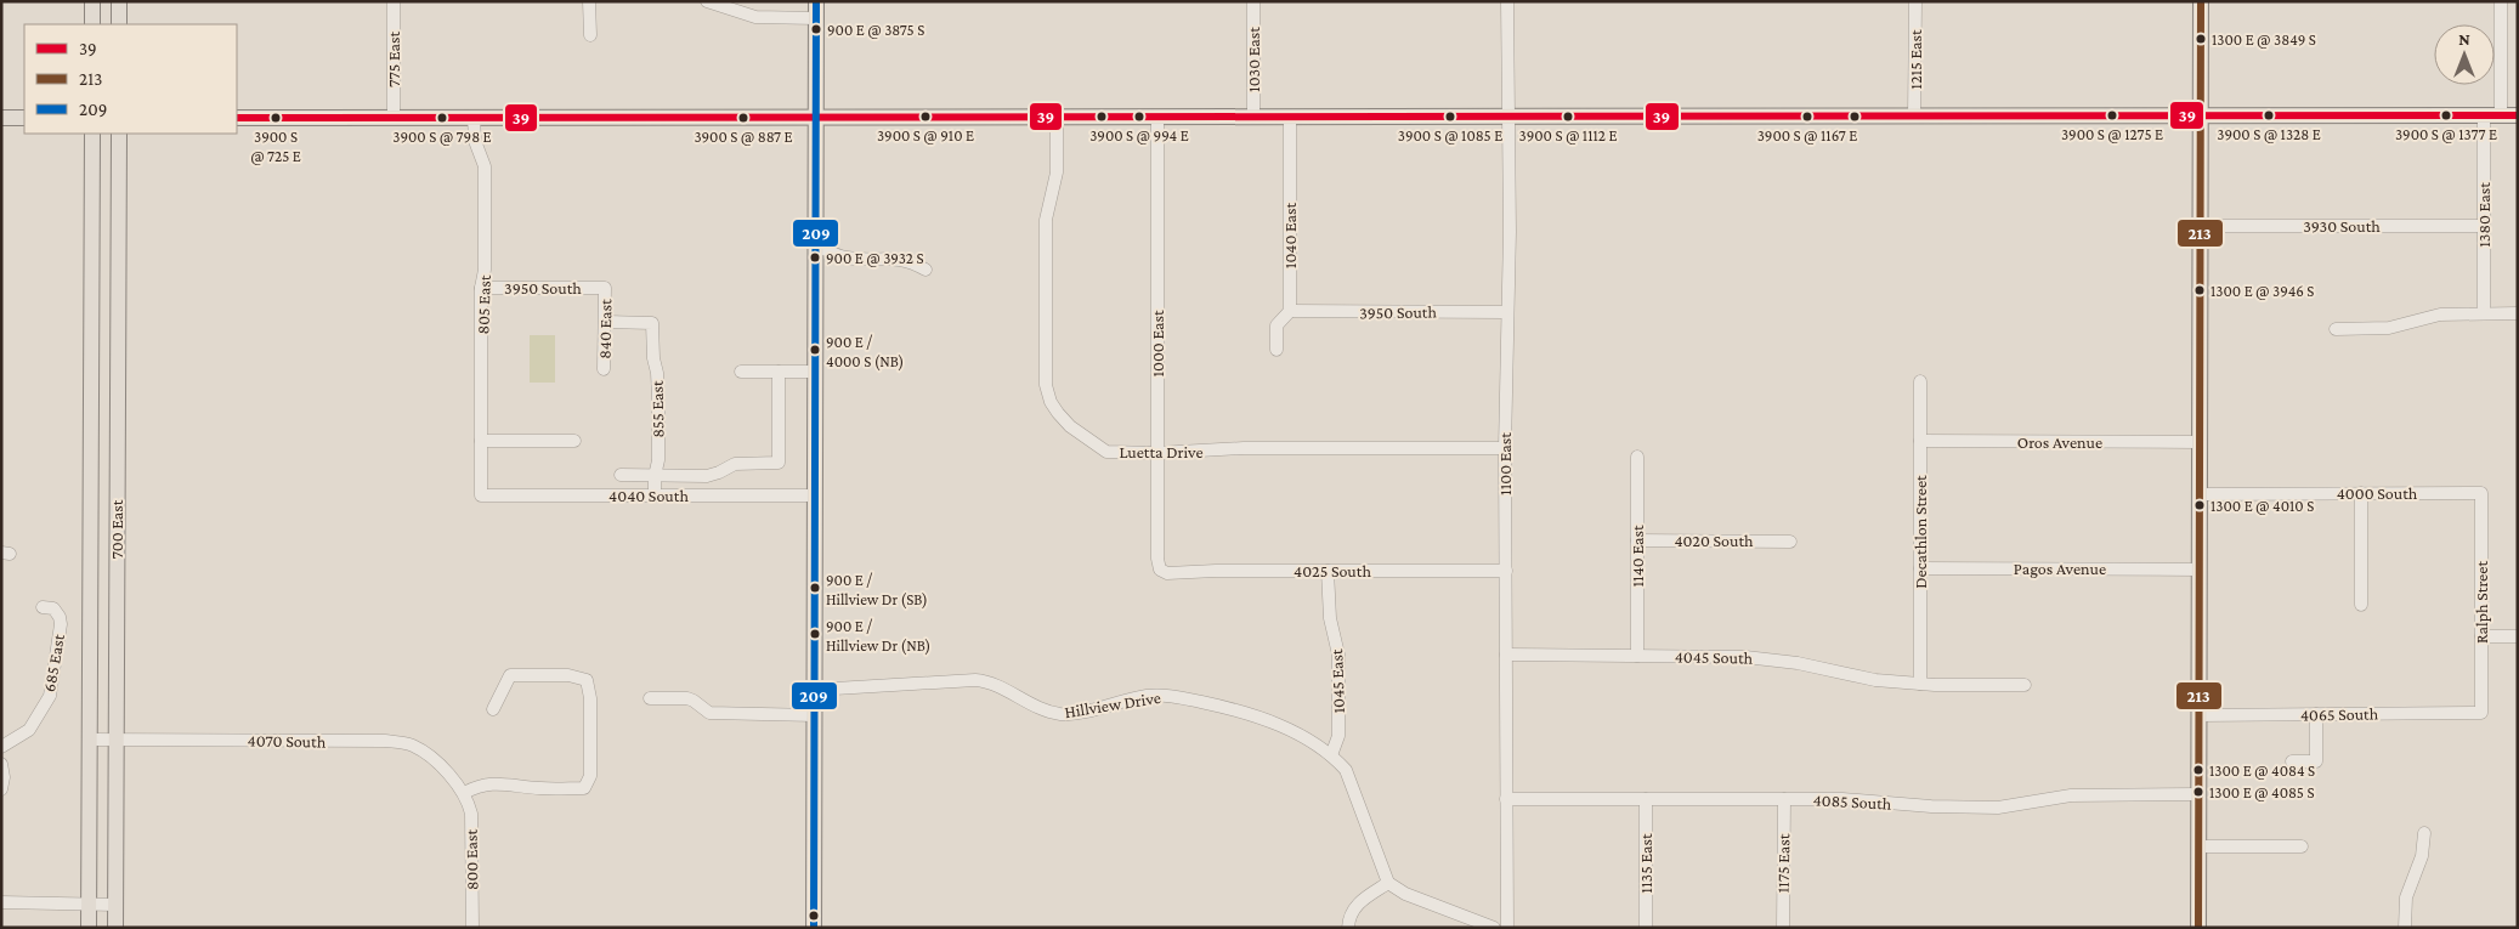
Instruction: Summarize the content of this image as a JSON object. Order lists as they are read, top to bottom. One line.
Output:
{"streets":{"main road":["700 East"],"street":["775 East","1030 East","1215 East","1380 East","3930 South","1040 East","3950 South","805 East","840 East","1000 East","855 East","Oros Avenue","Luetta Drive","1100 East","4000 South","4040 South","Decathlon Street","4020 South","1140 East","Pagos Avenue","4025 South","Ralph Street","4045 South","685 East","1045 East","Hillview Drive","4065 South","4070 South","4085 South","800 East","1135 East","1175 East"]},"crossings":[["1380 East","3930 South"],["1040 East","3950 South"],["3950 South","805 East"],["3950 South","840 East"],["3950 South","1100 East"],["805 East","4040 South"],["840 East","855 East"],["1000 East","Luetta Drive"],["1000 East","4025 South"],["855 East","4040 South"],["Oros Avenue","Decathlon Street"],["Luetta Drive","1100 East"],["1100 East","4025 South"],["1100 East","4045 South"],["1100 East","4085 South"],["4000 South","Ralph Street"],["700 East","4070 South"],["Decathlon Street","Pagos Avenue"],["Decathlon Street","4045 South"],["4020 South","1140 East"],["1140 East","4045 South"],["4025 South","1045 East"],["Ralph Street","4065 South"],["1045 East","Hillview Drive"],["4070 South","800 East"],["4085 South","1135 East"],["4085 South","1175 East"]],"places":["900 E @ 3875 S","1300 E @ 3849 S","3900 S @ 1275 E","3900 S @ 1328 E","3900 S @ 1377 E","3900 S @ 910 E","3900 S @ 994 E","3900 S @ 1085 E","3900 S @ 1112 E","3900 S @ 1167 E","3900 S @ 725 E","3900 S @ 798 E","3900 S @ 887 E","900 E @ 3932 S","1300 E @ 3946 S","900 E / 4000 S (NB)","1300 E @ 4010 S","900 E / Hillview Dr (SB)","900 E / Hillview Dr (NB)","1300 E @ 4084 S","1300 E @ 4085 S"],"lines":["transit line 213","transit line 209","transit line 39"],"legend":["39","213","209"],"north":"top"}
